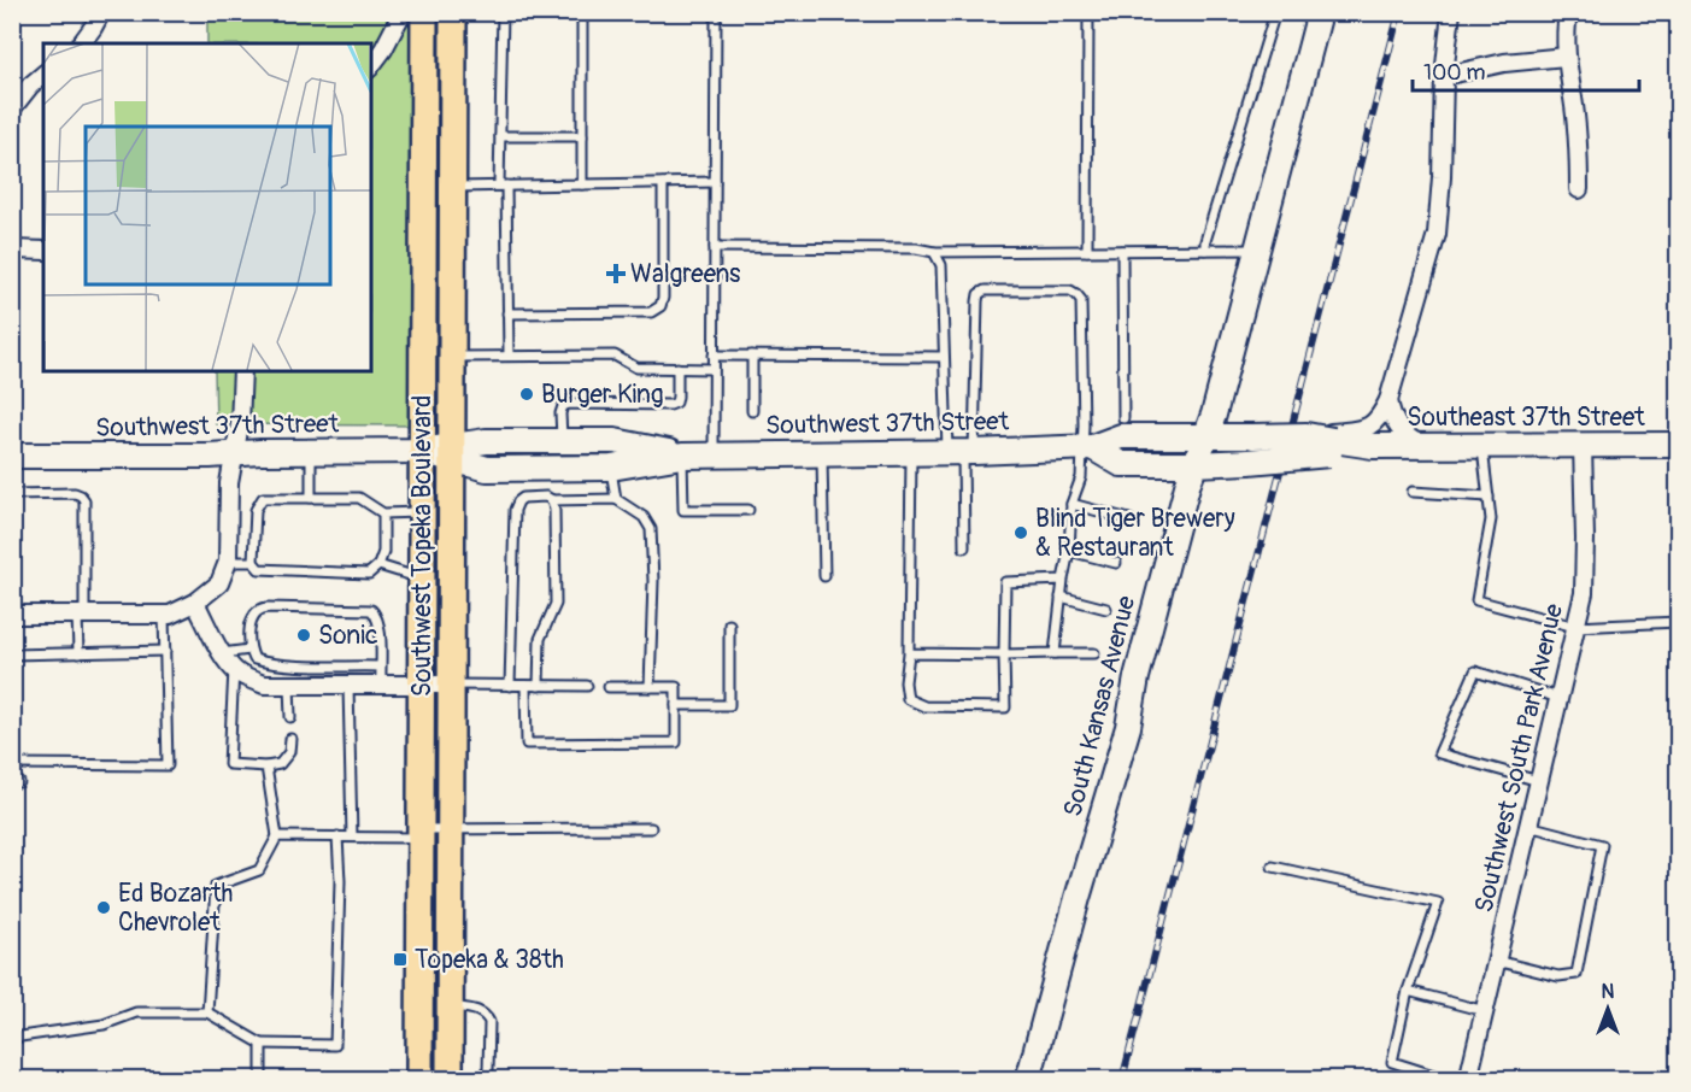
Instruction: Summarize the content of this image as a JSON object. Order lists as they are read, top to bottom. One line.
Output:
{"streets":{"main road":["Southeast 37th Street","Southwest 37th Street","Southwest Topeka Boulevard","South Kansas Avenue"],"street":["Southwest South Park Avenue"]},"crossings":[["Southeast 37th Street","Southwest 37th Street"],["Southeast 37th Street","Southwest South Park Avenue"],["Southwest 37th Street","Southwest Topeka Boulevard"],["Southwest 37th Street","South Kansas Avenue"]],"places":{"health":["Walgreens"],"other":["Burger King","Blind Tiger Brewery & Restaurant","Sonic","Ed Bozarth Chevrolet"],"transit":["Topeka & 38th"]},"scale_bar":"100 m","north":"top"}
